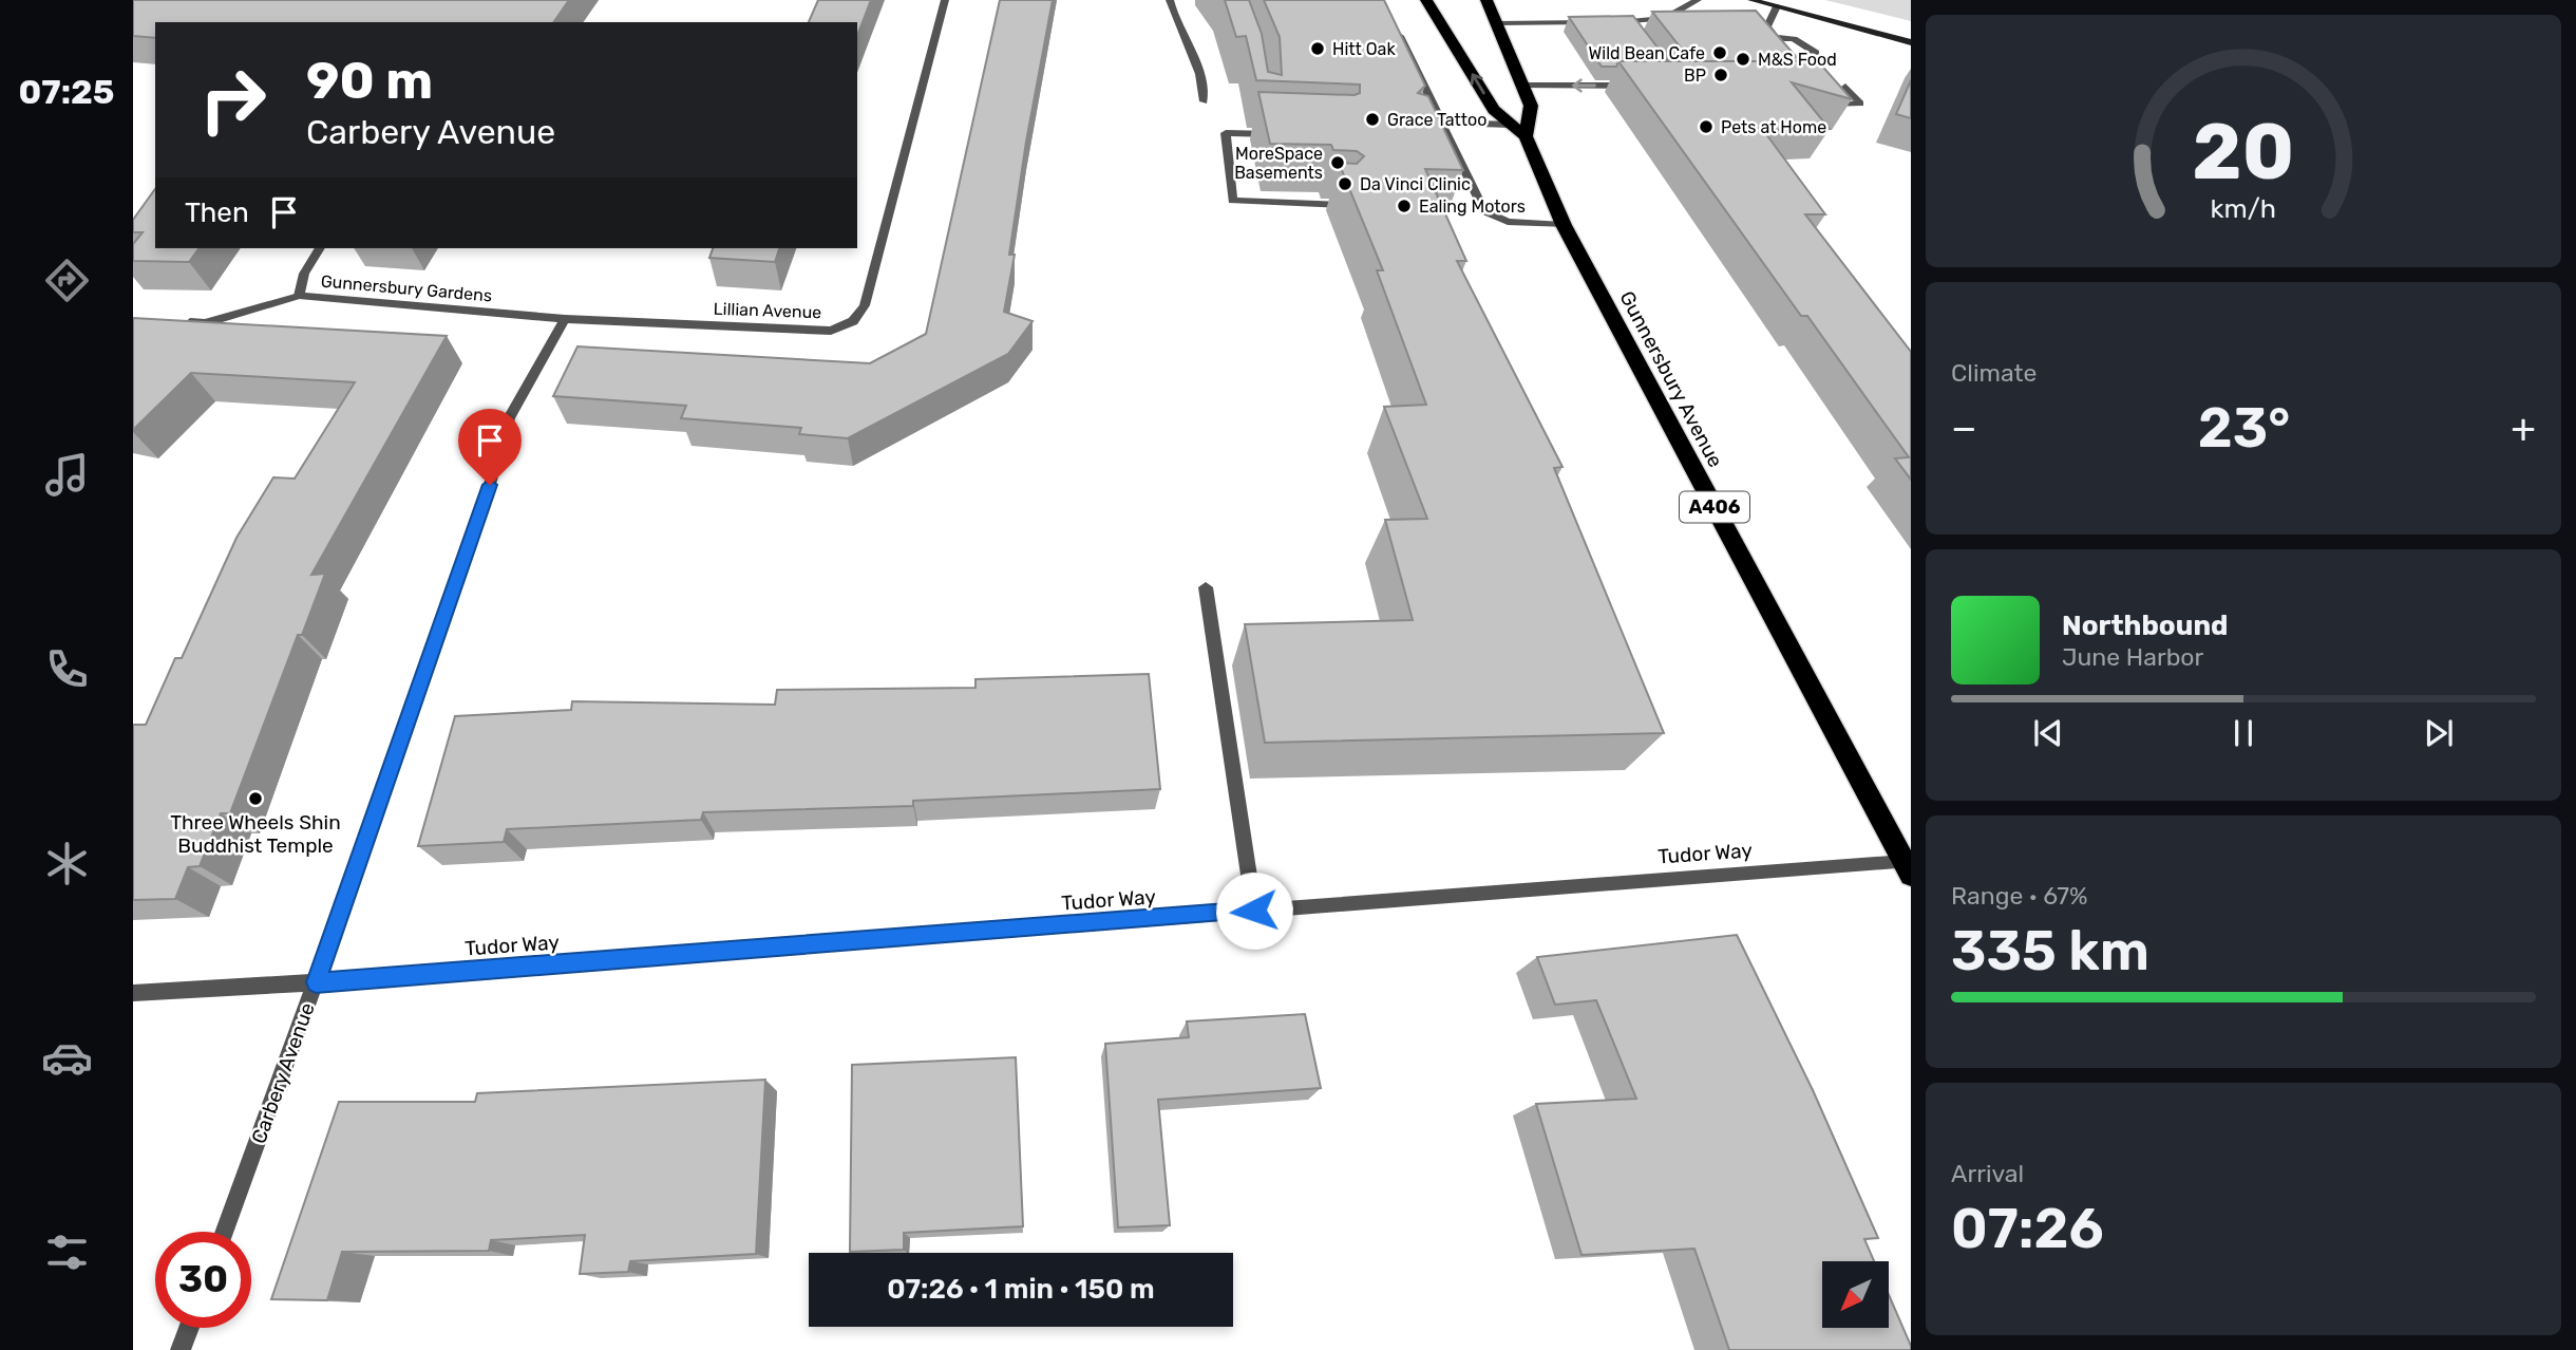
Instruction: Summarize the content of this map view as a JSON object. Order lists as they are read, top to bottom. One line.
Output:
{"streets":{"highway":["Gunnersbury Avenue","A406"],"street":["Gunnersbury Gardens","Lillian Avenue","Tudor Way","Carbery Avenue"]},"crossings":[["Gunnersbury Gardens","Lillian Avenue"],["Gunnersbury Gardens","Carbery Avenue"],["Lillian Avenue","Carbery Avenue"],["Gunnersbury Avenue","Tudor Way"],["Tudor Way","Carbery Avenue"]],"places":["Hitt Oak","Wild Bean Cafe","M&S Food","BP","Grace Tattoo","Pets at Home","MoreSpace Basements","Da Vinci Clinic","Ealing Motors","Three Wheels Shin Buddhist Temple"],"north":"bottom left","page":{"tabs":"07:25","turn":["90 m","Carbery Avenue"],"then":"Then","tile":["Climate",["Range · 67%","335 km"],["Arrival","07:26"]],"heat":["−","23°","+"],"song":["Northbound","June Harbor"],"limit":"30","trip":"07:26 · 1 min · 150 m","gauge":["20","km/h"]}}
